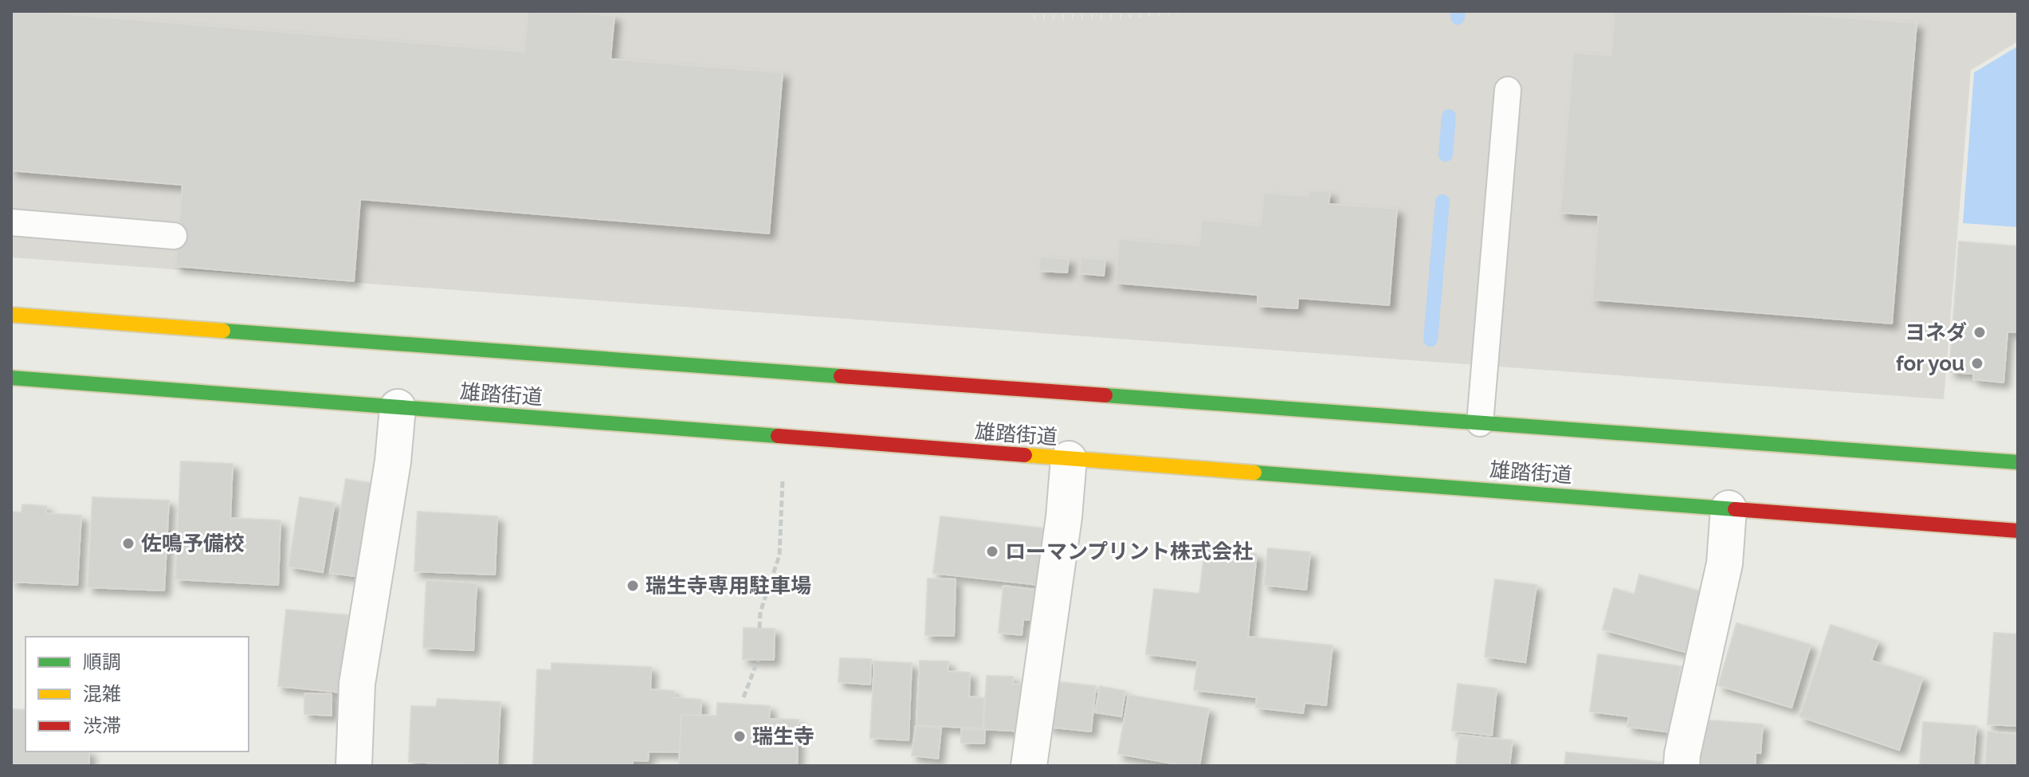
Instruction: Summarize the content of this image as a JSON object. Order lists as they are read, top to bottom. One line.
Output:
{"streets":{"main road":["雄踏街道"]},"places":["ヨネダ","for you","佐鳴予備校","ローマンプリント株式会社","瑞生寺専用駐車場","瑞生寺"],"legend":["順調","混雑","渋滞"]}
